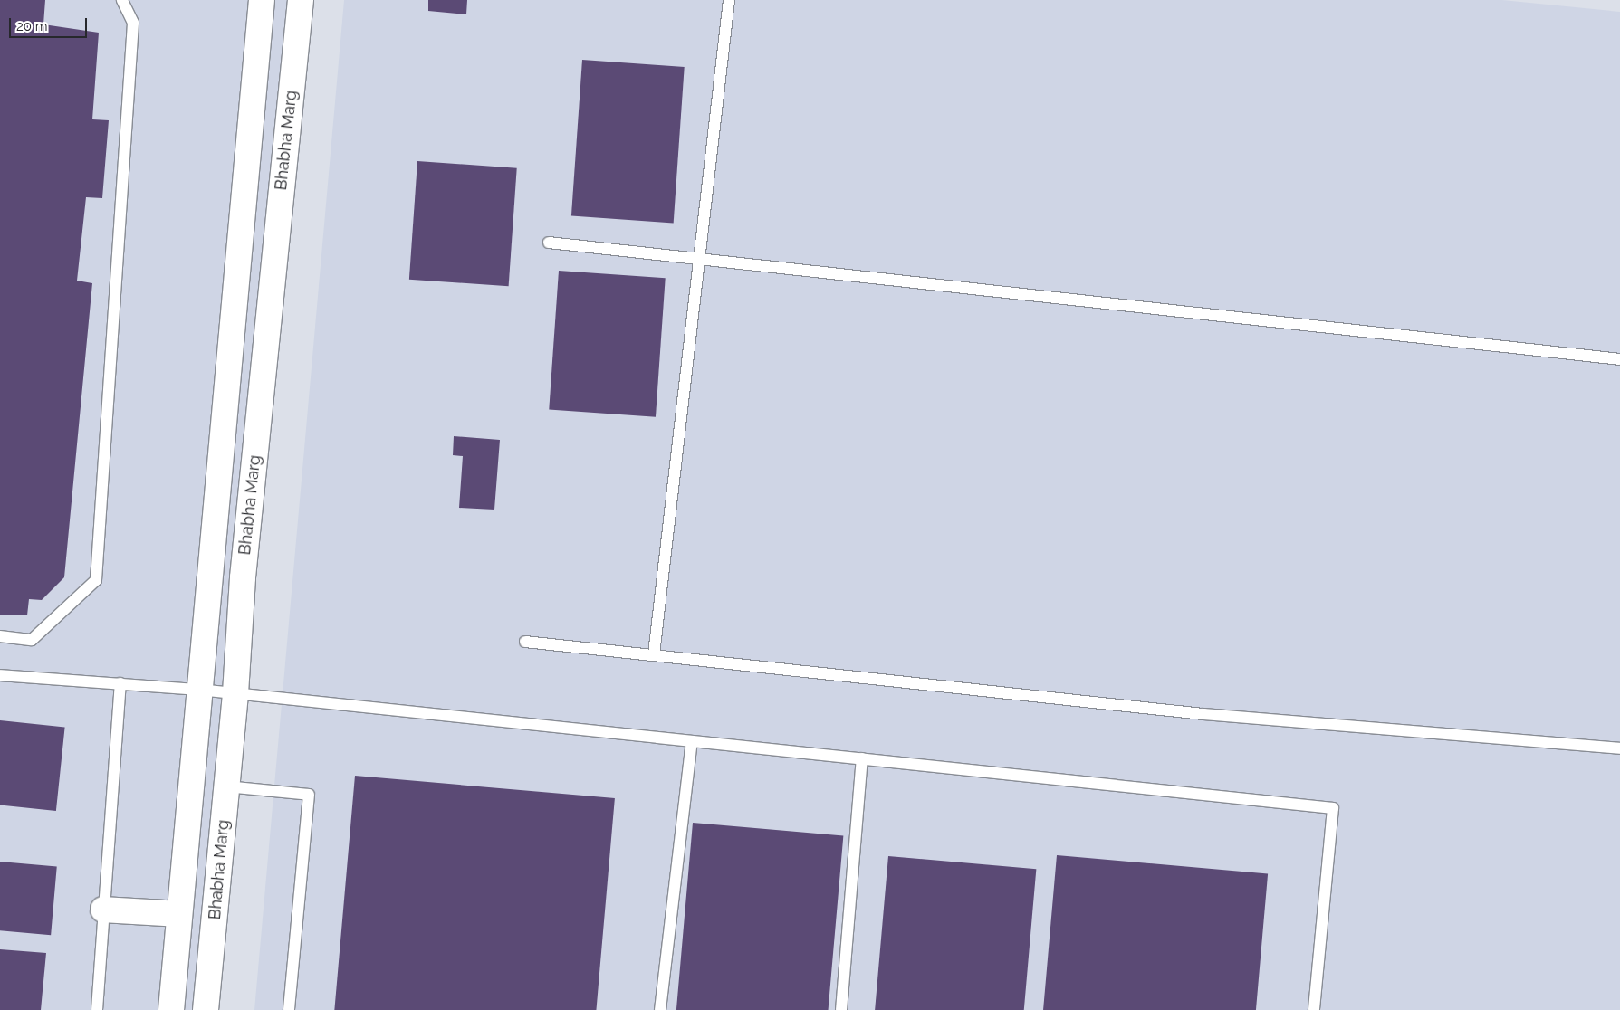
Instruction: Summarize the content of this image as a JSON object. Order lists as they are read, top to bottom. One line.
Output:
{"streets":{"street":["Bhabha Marg"]},"scale_bar":"20 m"}
